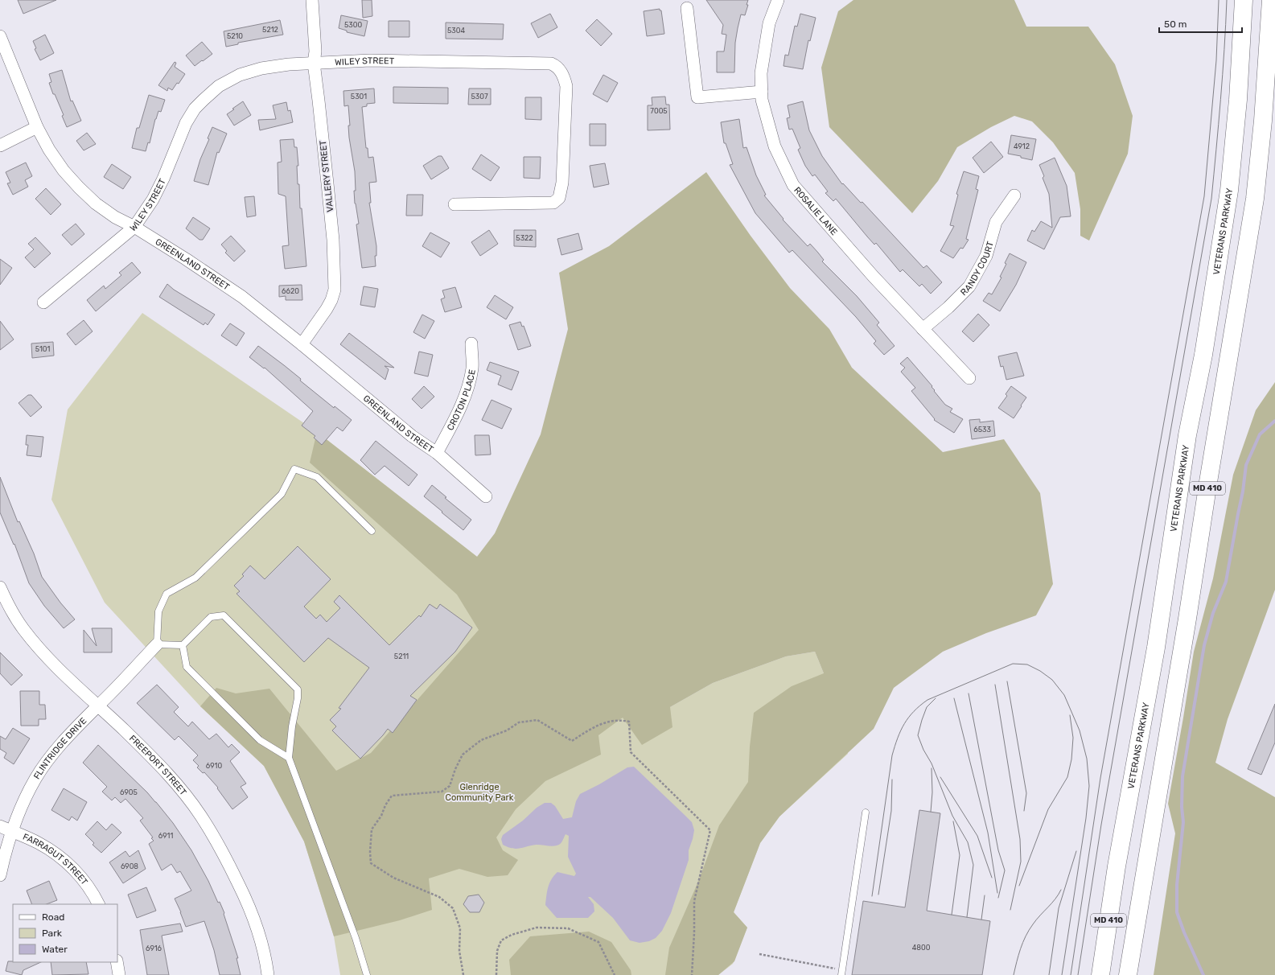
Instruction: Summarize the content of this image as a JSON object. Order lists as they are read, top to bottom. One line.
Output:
{"streets":{"main road":["VETERANS PARKWAY","MD 410"],"street":["WILEY STREET","VALLERY STREET","ROSALIE LANE","GREENLAND STREET","RANDY COURT","CROTON PLACE","FLINTRIDGE DRIVE","FREEPORT STREET","FARRAGUT STREET"]},"crossings":[["WILEY STREET","VALLERY STREET"],["WILEY STREET","GREENLAND STREET"],["VALLERY STREET","GREENLAND STREET"],["ROSALIE LANE","RANDY COURT"],["GREENLAND STREET","CROTON PLACE"],["FLINTRIDGE DRIVE","FREEPORT STREET"],["FLINTRIDGE DRIVE","FARRAGUT STREET"]],"parks":["Glenridge Community Park"],"house_numbers":["5300","5212","5304","5210","5301","5307","7005","4912","5322","6620","5101","6533","5211","6910","6905","6911","6908","4800","6916"],"legend":["Road","Park","Water"],"scale_bar":"50 m"}
